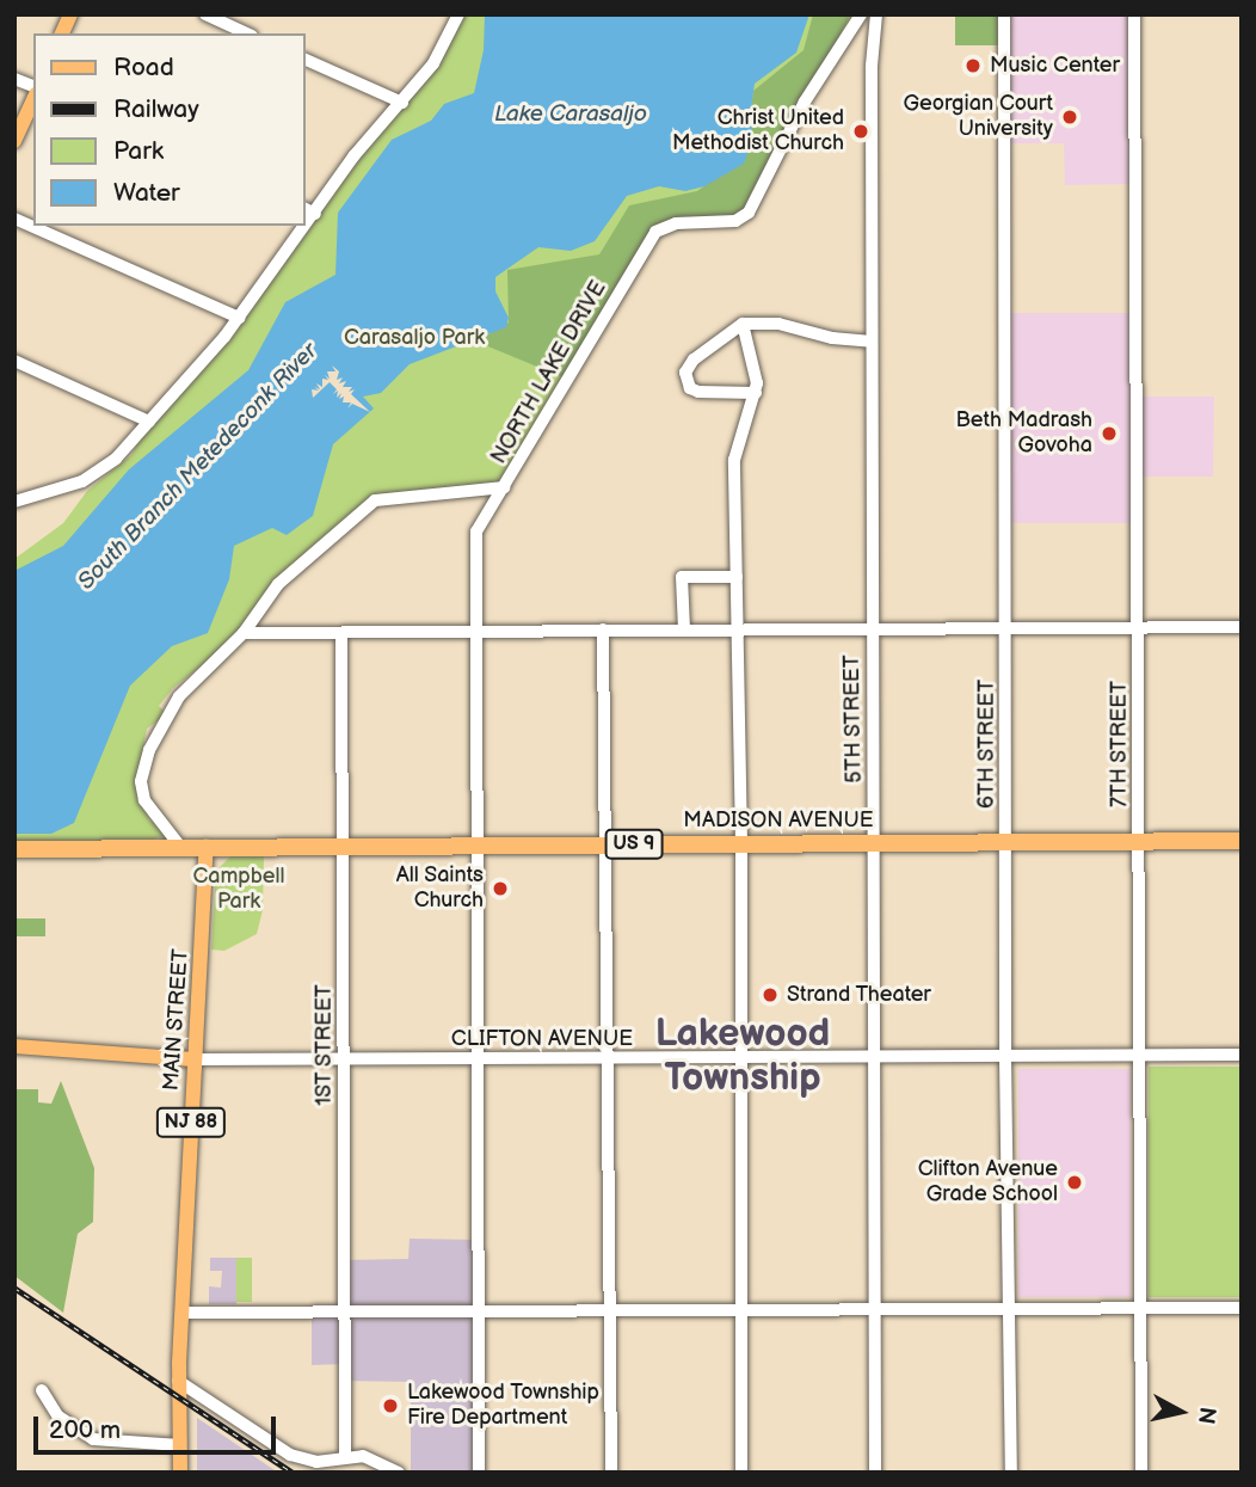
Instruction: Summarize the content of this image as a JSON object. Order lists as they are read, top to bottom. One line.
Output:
{"streets":{"highway":["MADISON AVENUE","US 9"],"main road":["MAIN STREET","NJ 88"],"street":["NORTH LAKE DRIVE","5TH STREET","6TH STREET","7TH STREET","CLIFTON AVENUE","1ST STREET"]},"crossings":[["NORTH LAKE DRIVE","MADISON AVENUE"],["5TH STREET","MADISON AVENUE"],["5TH STREET","CLIFTON AVENUE"],["6TH STREET","MADISON AVENUE"],["6TH STREET","CLIFTON AVENUE"],["7TH STREET","MADISON AVENUE"],["7TH STREET","CLIFTON AVENUE"],["MADISON AVENUE","MAIN STREET"],["MADISON AVENUE","1ST STREET"],["MAIN STREET","CLIFTON AVENUE"],["MAIN STREET","NJ 88"],["CLIFTON AVENUE","1ST STREET"]],"districts":["Lakewood Township"],"water":["Lake Carasaljo","South Branch Metedeconk River"],"parks":["Carasaljo Park","Campbell Park"],"places":["Music Center","Georgian Court University","Christ United Methodist Church","Beth Madrash Govoha","All Saints Church","Strand Theater","Clifton Avenue Grade School","Lakewood Township Fire Department"],"legend":["Road","Railway","Park","Water"],"scale_bar":"200 m","north":"right"}
